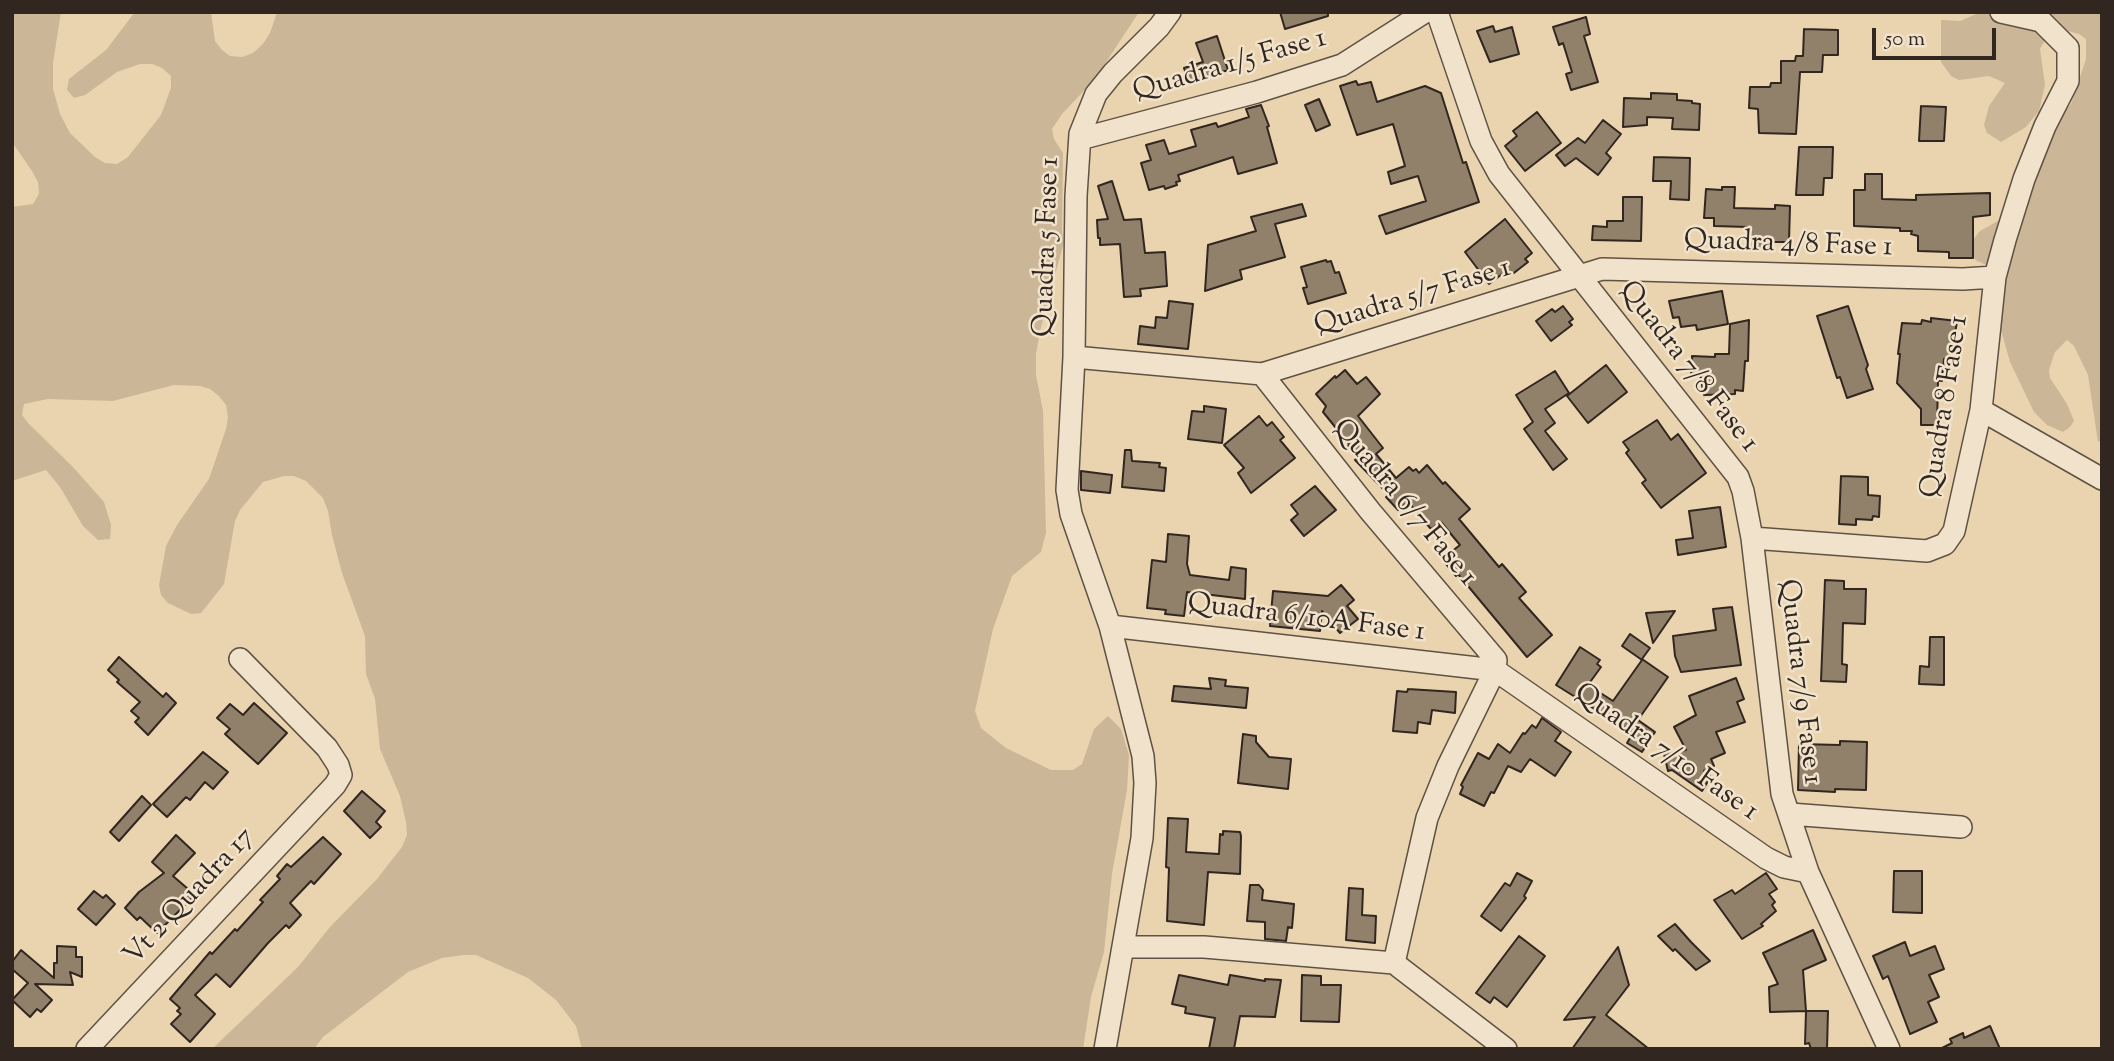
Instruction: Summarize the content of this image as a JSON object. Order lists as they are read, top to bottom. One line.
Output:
{"streets":{"street":["Quadra 1/5 Fase 1","Quadra 4/8 Fase 1","Quadra 5 Fase 1","Quadra 5/7 Fase 1","Quadra 7/8 Fase 1","Quadra 8 Fase 1","Quadra 6/7 Fase 1","Quadra 6/10A Fase 1","Quadra 7/9 Fase 1","Quadra 7/10 Fase 1","Vt 2 Quadra 17"]},"crossings":[["Quadra 1/5 Fase 1","Quadra 5 Fase 1"],["Quadra 4/8 Fase 1","Quadra 5/7 Fase 1"],["Quadra 4/8 Fase 1","Quadra 7/8 Fase 1"],["Quadra 4/8 Fase 1","Quadra 8 Fase 1"],["Quadra 5 Fase 1","Quadra 6/10A Fase 1"],["Quadra 5/7 Fase 1","Quadra 7/8 Fase 1"],["Quadra 5/7 Fase 1","Quadra 6/7 Fase 1"],["Quadra 7/8 Fase 1","Quadra 8 Fase 1"],["Quadra 7/8 Fase 1","Quadra 7/9 Fase 1"],["Quadra 8 Fase 1","Quadra 7/9 Fase 1"],["Quadra 6/7 Fase 1","Quadra 6/10A Fase 1"],["Quadra 6/7 Fase 1","Quadra 7/10 Fase 1"],["Quadra 6/10A Fase 1","Quadra 7/10 Fase 1"],["Quadra 7/9 Fase 1","Quadra 7/10 Fase 1"]],"scale_bar":"50 m"}
